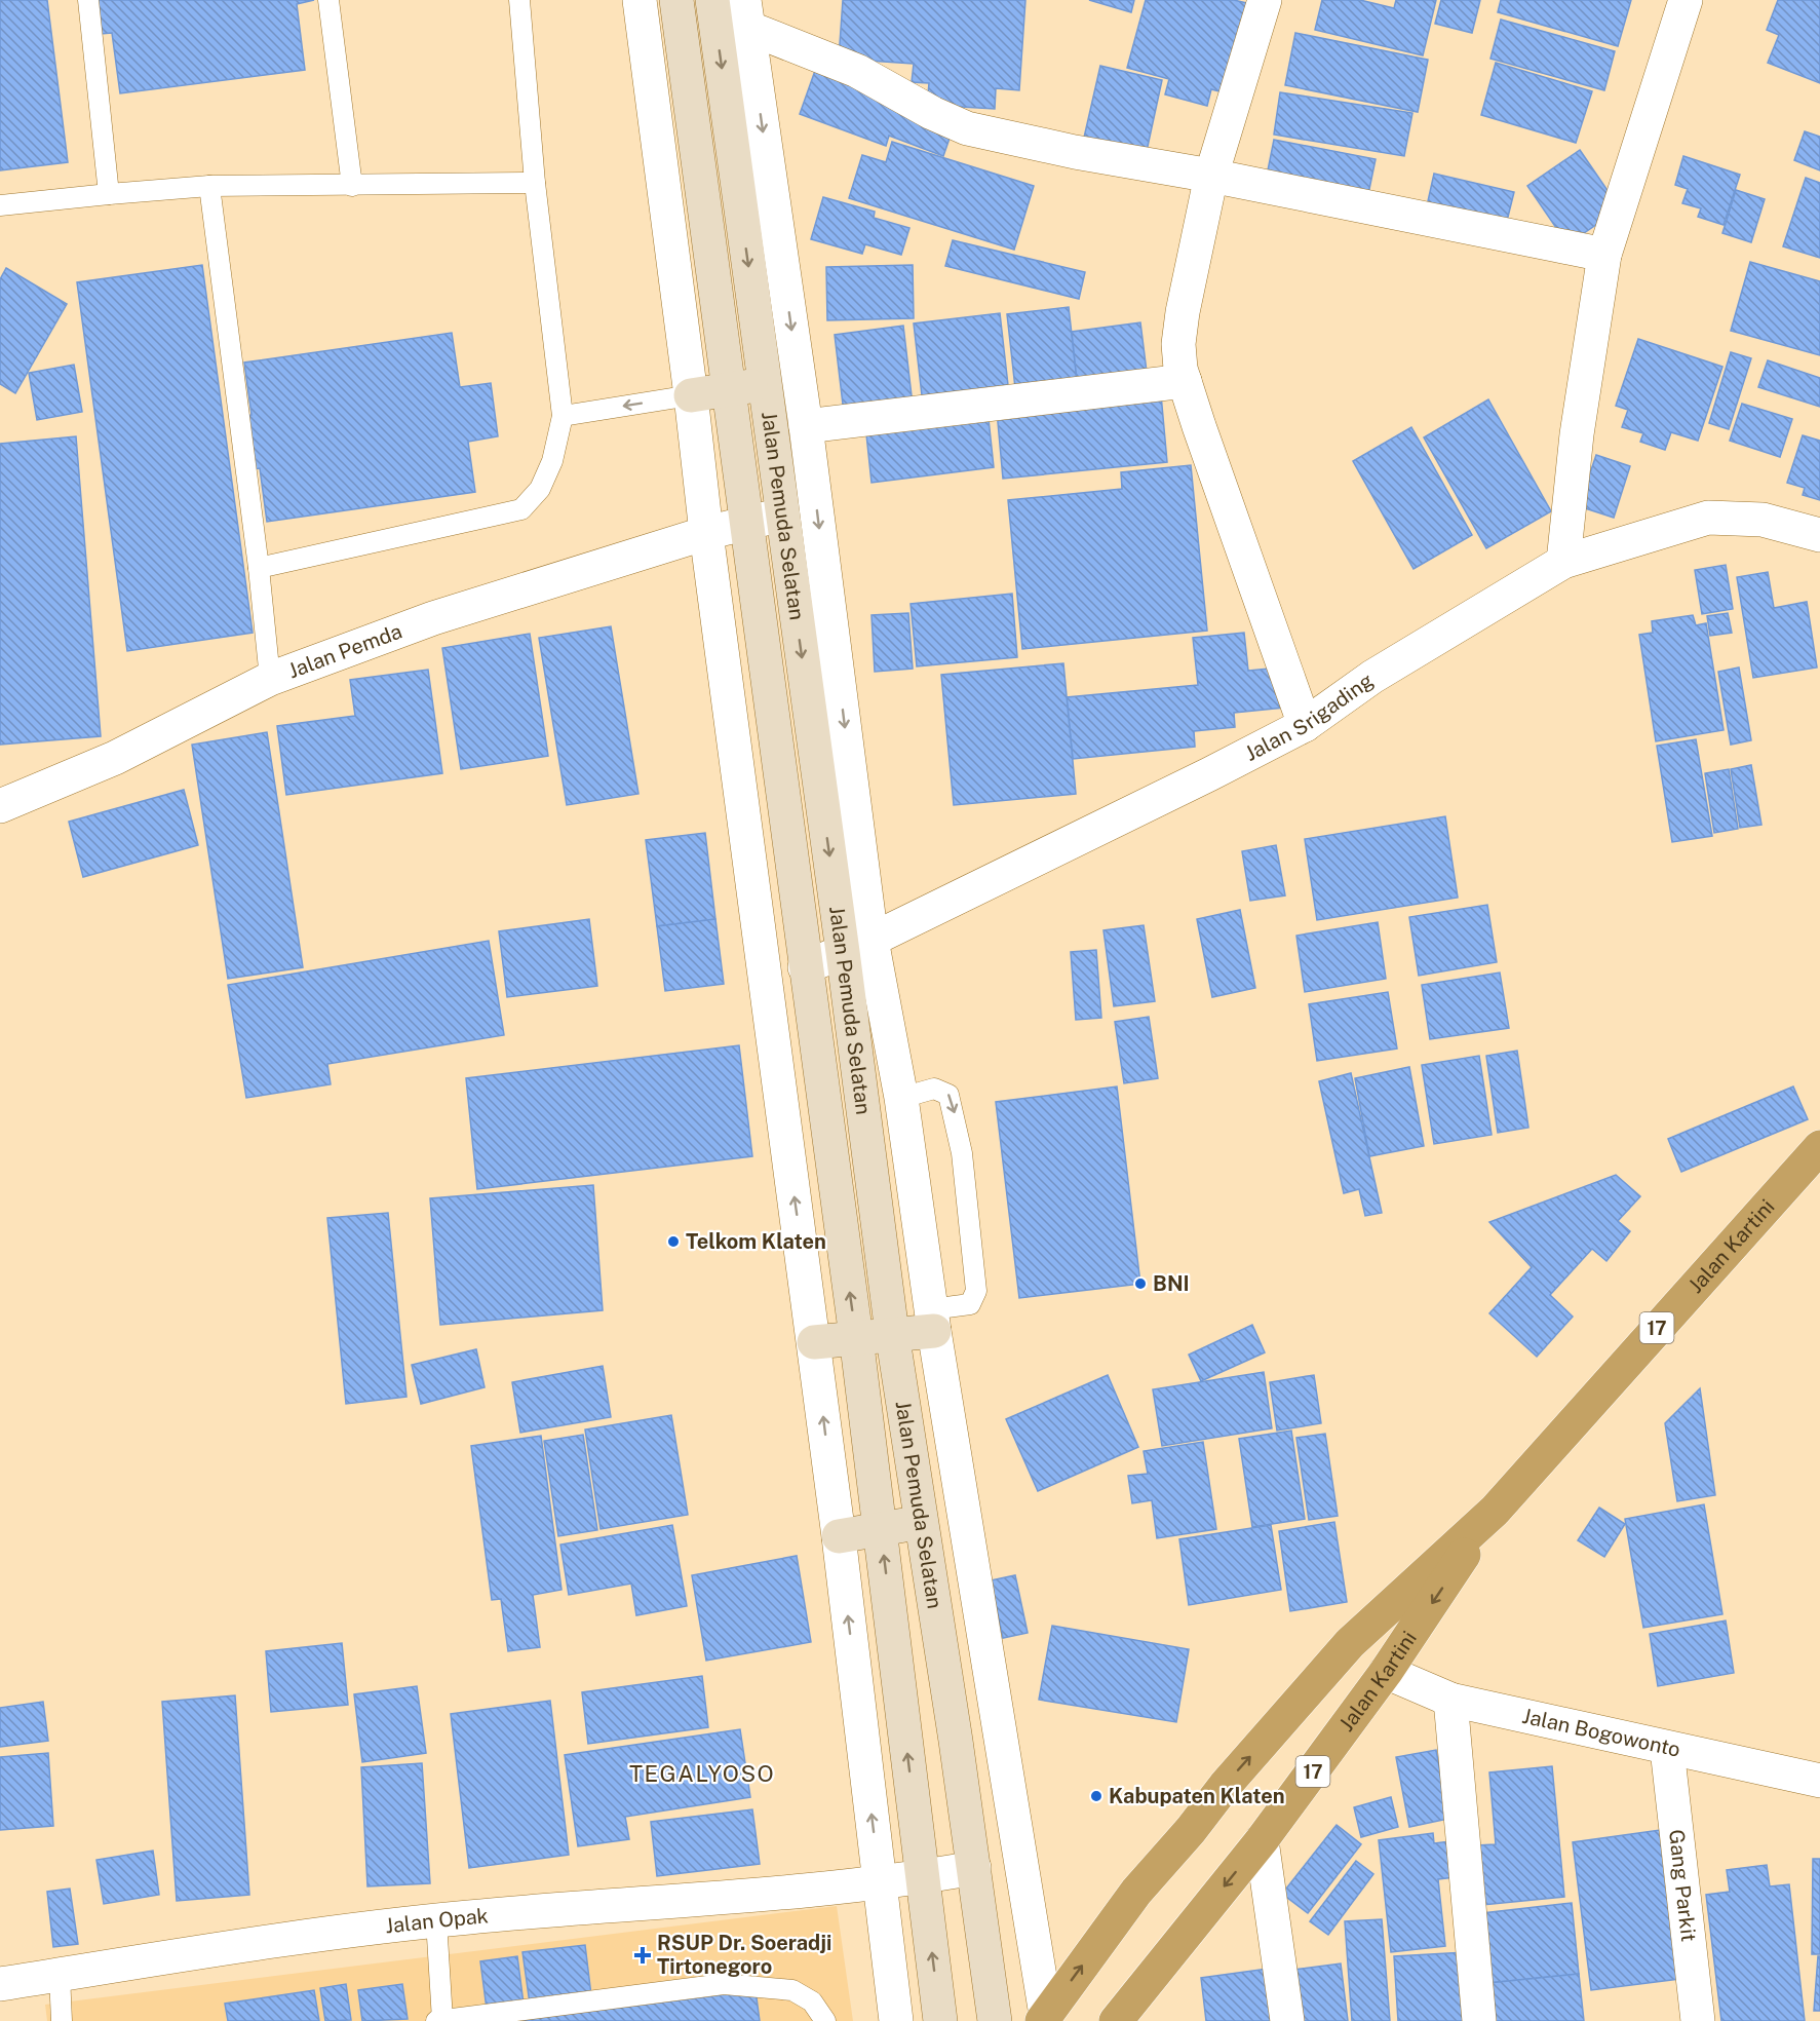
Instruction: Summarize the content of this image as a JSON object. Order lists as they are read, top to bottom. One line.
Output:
{"streets":{"highway":["Jalan Kartini","17"],"main road":["Jalan Pemuda Selatan"],"street":["Jalan Pemda","Jalan Srigading","Jalan Bogowonto","Gang Parkit","Jalan Opak"]},"crossings":[["Jalan Pemuda Selatan","Jalan Pemda"],["Jalan Pemuda Selatan","Jalan Srigading"],["Jalan Pemuda Selatan","Jalan Opak"],["Jalan Kartini","Jalan Bogowonto"],["Jalan Bogowonto","Gang Parkit"]],"districts":["TEGALYOSO"],"places":{"other":["Telkom Klaten","BNI","Kabupaten Klaten"],"health":["RSUP Dr. Soeradji Tirtonegoro"]}}
